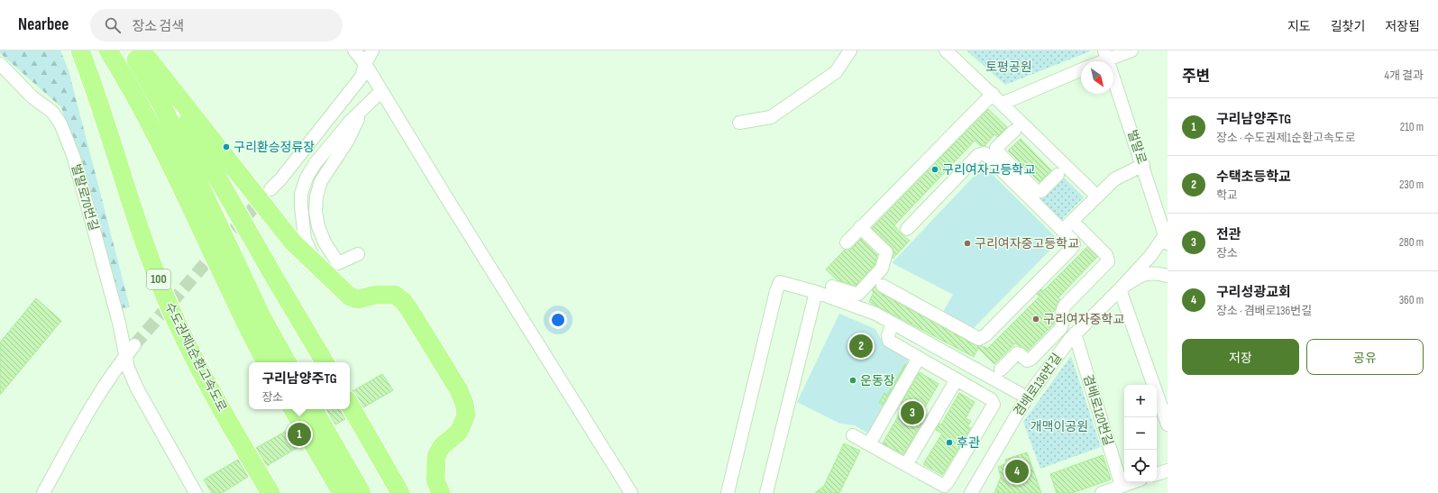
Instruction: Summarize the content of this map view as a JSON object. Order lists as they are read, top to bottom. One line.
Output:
{"streets":{"highway":["100","수도권제1순환고속도로"],"street":["벌말로","벌말로70번길","겸배로136번길","겸배로120번길"]},"crossings":[["겸배로136번길","겸배로120번길"]],"parks":["토평공원","개맥이공원"],"places":["구리환승정류장","구리여자고등학교","구리여자중고등학교","구리여자중학교","운동장","후관"],"north":"bottom right","page":{"header":"Nearbee","search":"장소 검색","nav":["지도","길찾기","저장됨"],"heading":["주변","4개 결과"],"list":[{"mark":"1","name":"구리남양주TG","note":"장소 · 수도권제1순환고속도로","value":"210 m"},{"mark":"2","name":"수택초등학교","note":"학교","value":"230 m"},{"mark":"3","name":"전관","note":"장소","value":"280 m"},{"mark":"4","name":"구리성광교회","note":"장소 · 겸배로136번길","value":"360 m"}],"buttons":["저장","공유"],"pins":["2","3","1","4"],"popup":["구리남양주TG","장소"],"map_buttons":["+","−"]}}
